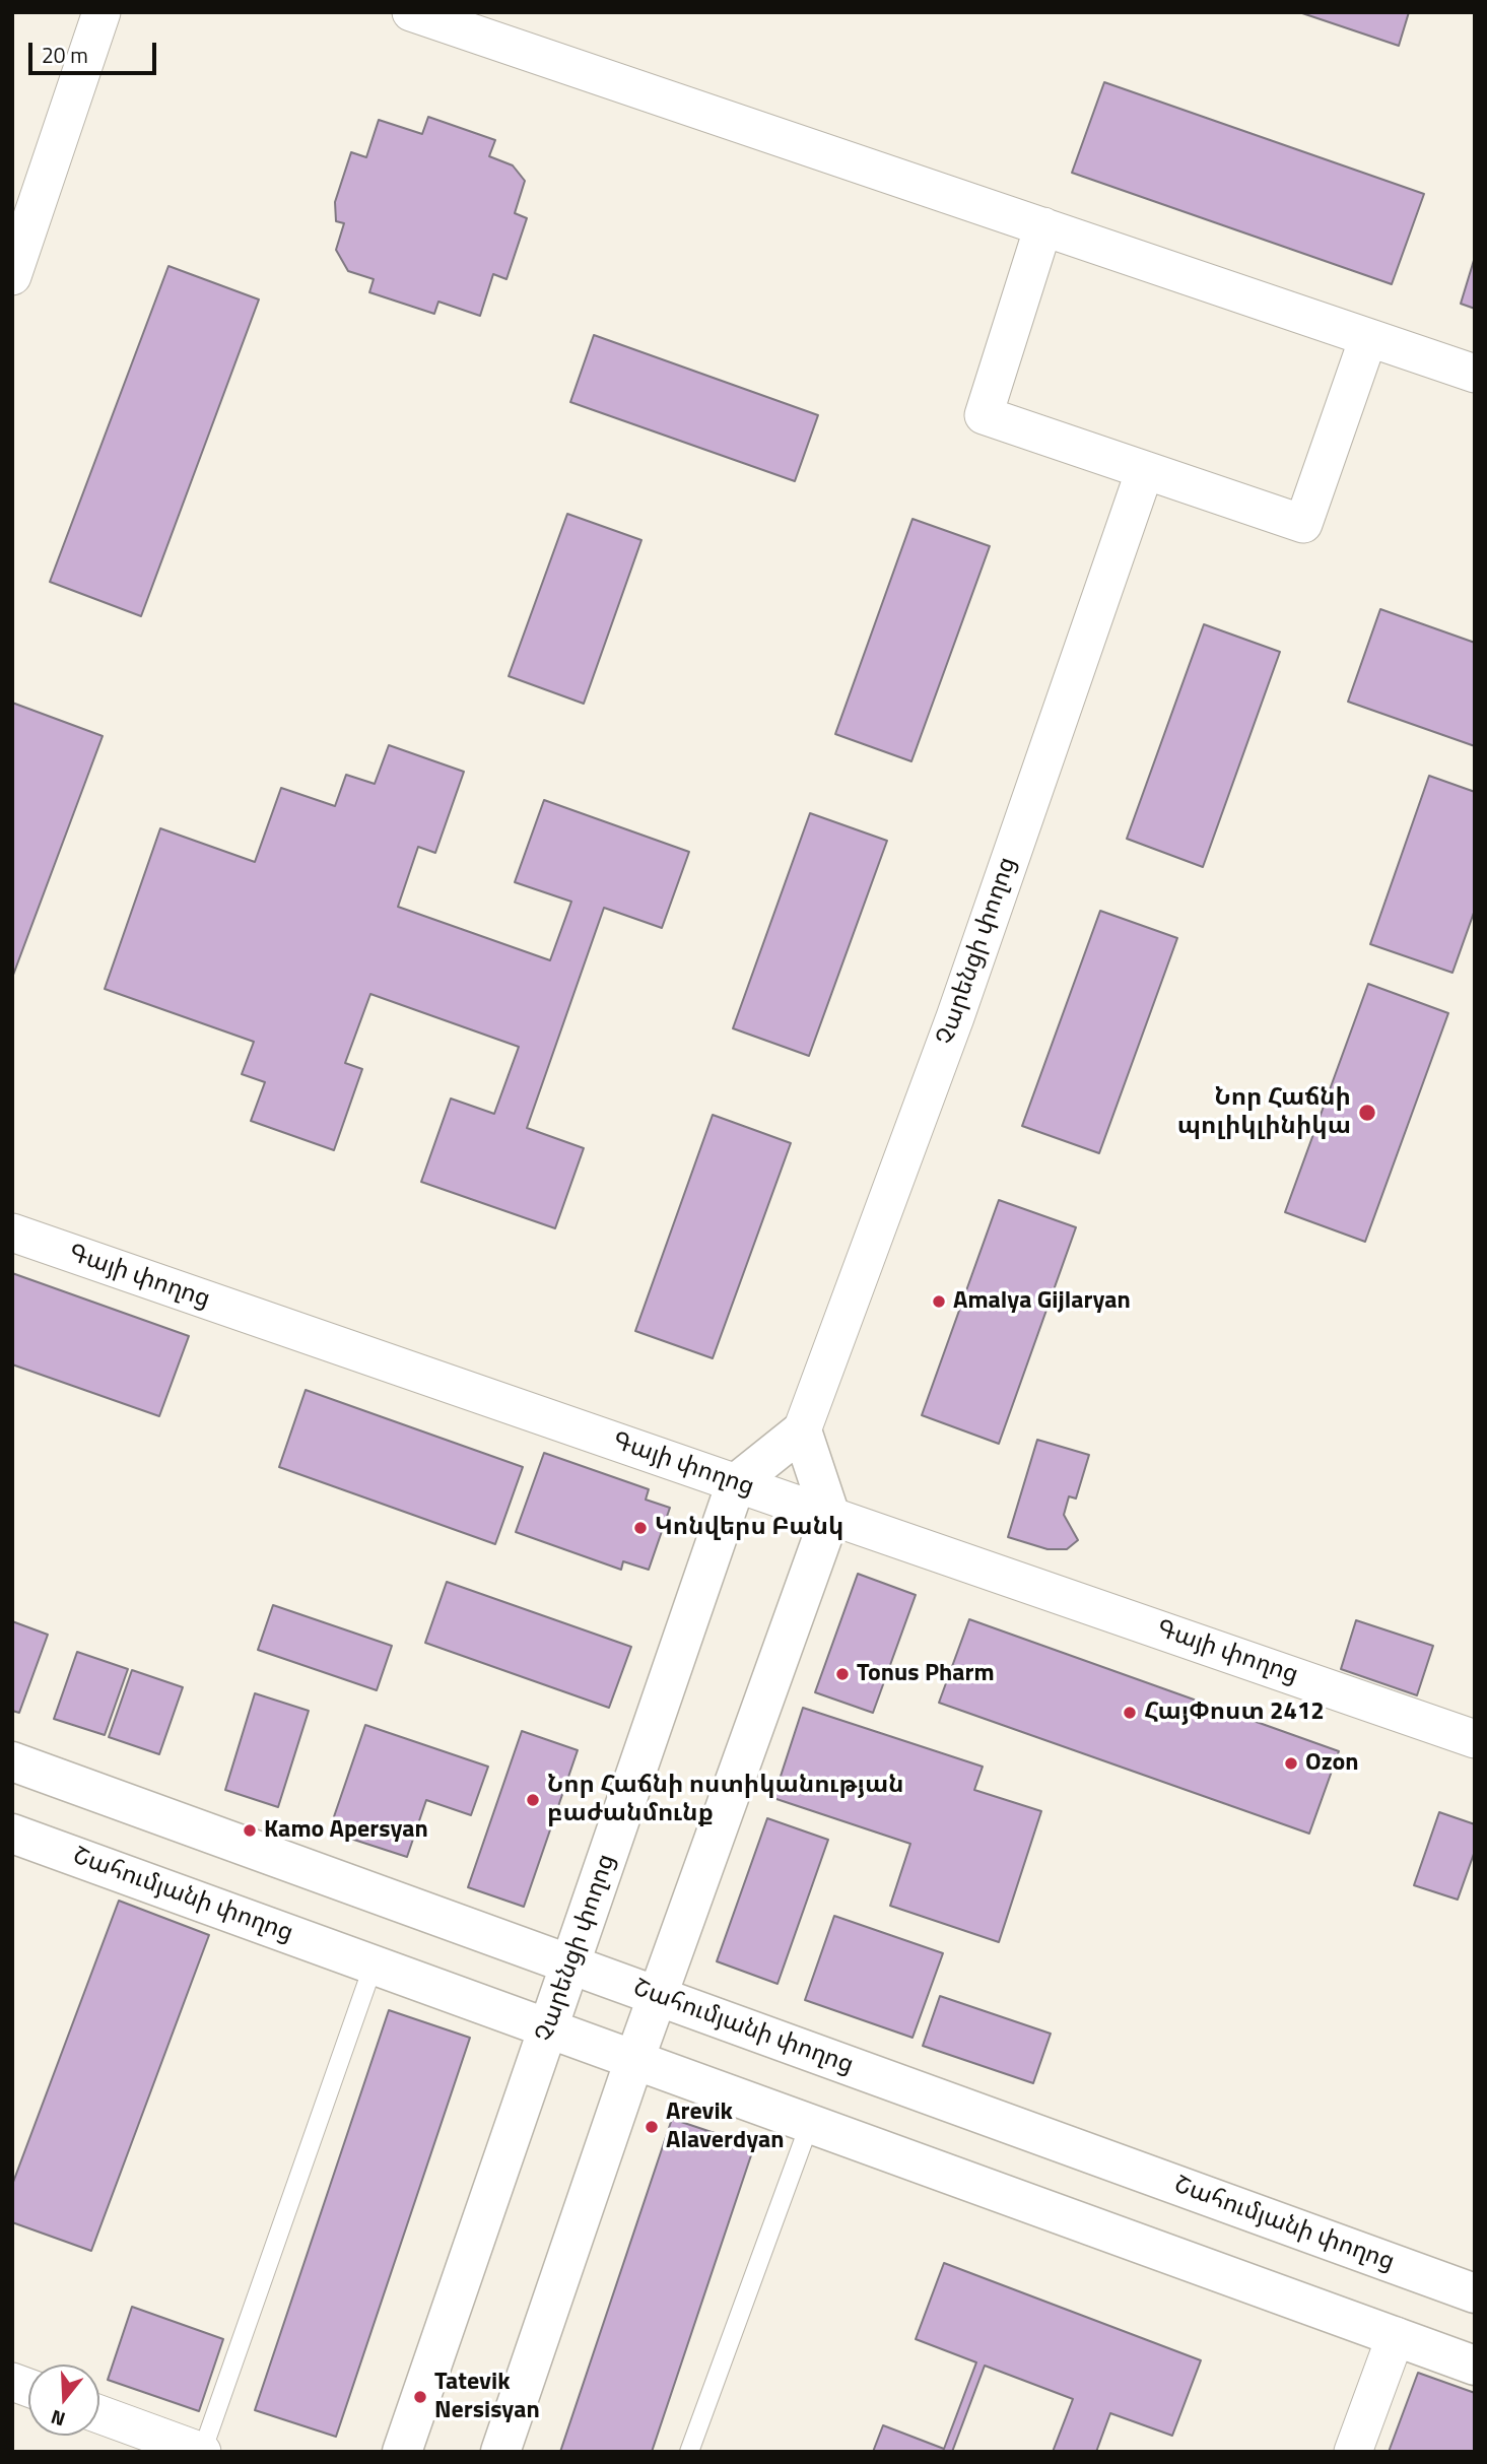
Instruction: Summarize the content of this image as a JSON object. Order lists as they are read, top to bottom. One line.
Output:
{"streets":{"street":["Չարենցի փողոց","Գայի փողոց","Շահումյանի փողոց"]},"crossings":[["Չարենցի փողոց","Գայի փողոց"],["Չարենցի փողոց","Շահումյանի փողոց"]],"places":["Նոր Հաճնի պոլիկլինիկա","Amalya Gijlaryan","Կոնվերս Բանկ","Tonus Pharm","ՀայՓոստ 2412","Ozon","Նոր Հաճնի ոստիկանության բաժանմունք","Kamo Apersyan","Arevik Alaverdyan","Tatevik Nersisyan"],"scale_bar":"20 m","north":"bottom"}
